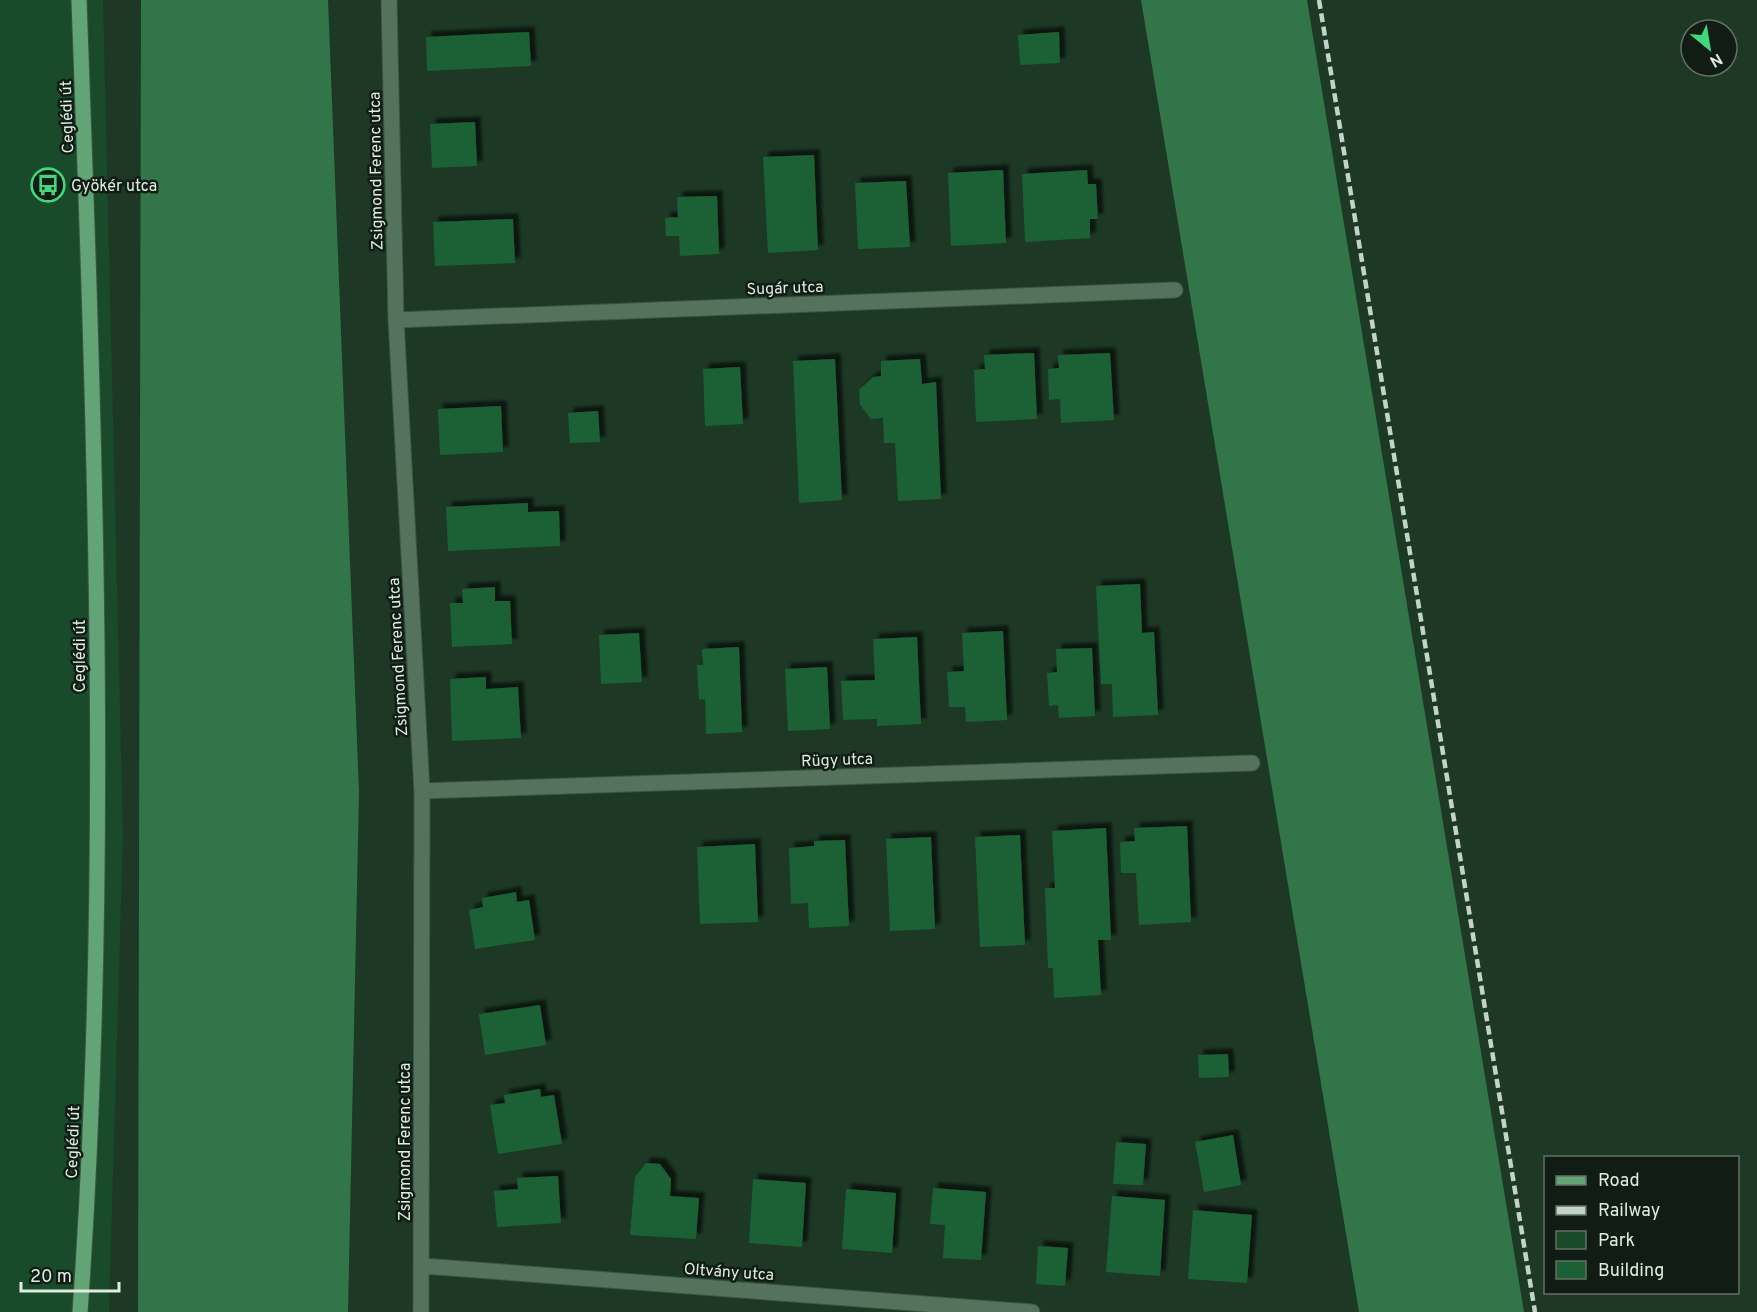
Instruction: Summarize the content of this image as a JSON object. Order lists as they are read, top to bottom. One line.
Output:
{"streets":{"main road":["Ceglédi út"],"street":["Zsigmond Ferenc utca","Sugár utca","Rügy utca","Oltvány utca"]},"crossings":[["Zsigmond Ferenc utca","Sugár utca"],["Zsigmond Ferenc utca","Rügy utca"],["Zsigmond Ferenc utca","Oltvány utca"]],"places":{"bus stop":["Gyökér utca"]},"legend":["Road","Railway","Park","Building"],"scale_bar":"20 m","north":"bottom right"}
